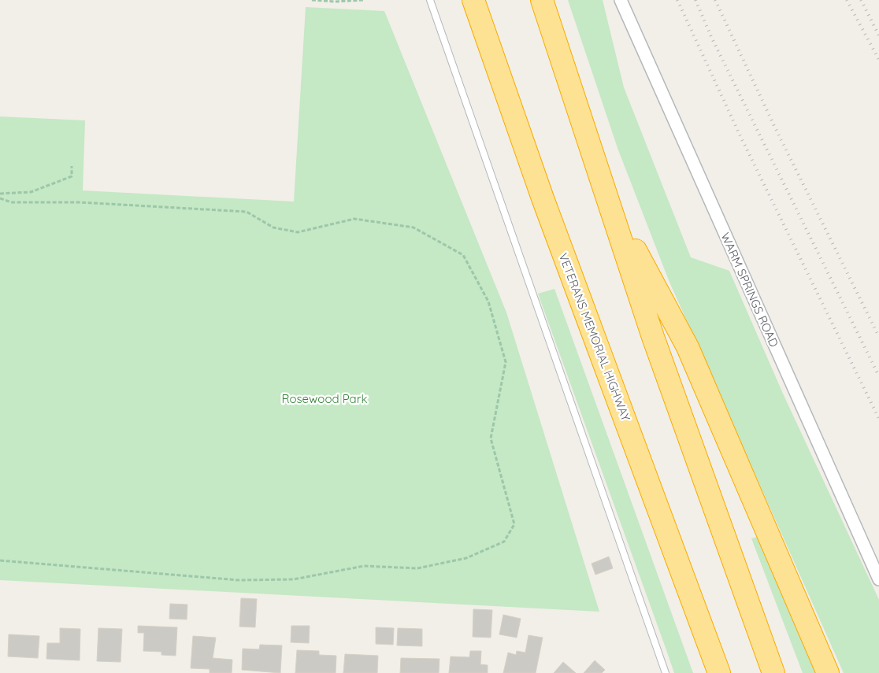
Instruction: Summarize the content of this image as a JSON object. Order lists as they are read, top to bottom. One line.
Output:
{"streets":{"highway":["VETERANS MEMORIAL HIGHWAY"],"street":["WARM SPRINGS ROAD"]},"parks":["Rosewood Park"]}
